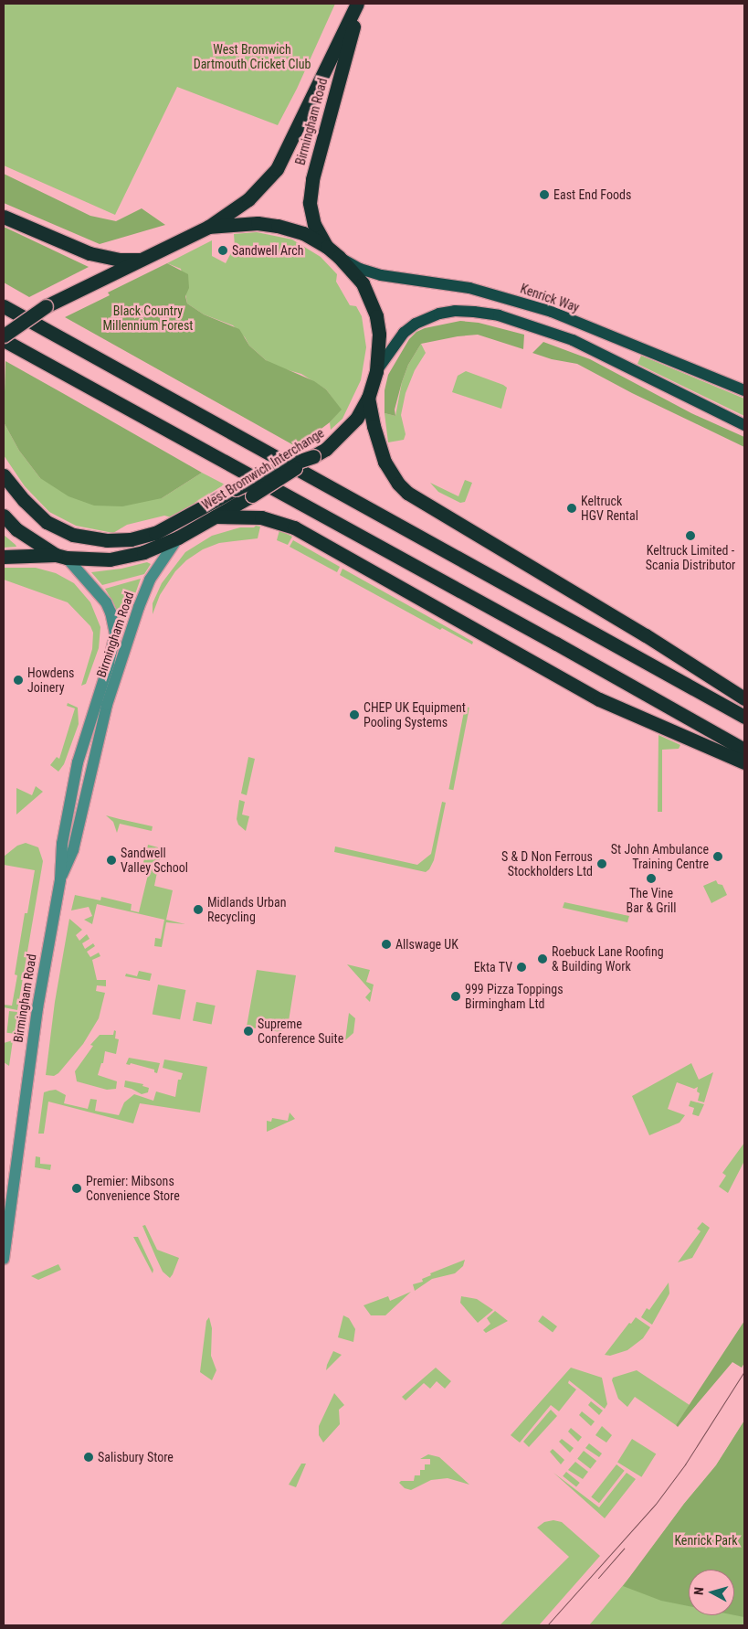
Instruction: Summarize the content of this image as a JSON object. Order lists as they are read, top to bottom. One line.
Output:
{"streets":{"highway":["Birmingham Road","West Bromwich Interchange"],"main road":["Kenrick Way"]},"crossings":[["Birmingham Road","West Bromwich Interchange"],["Kenrick Way","West Bromwich Interchange"]],"parks":["West Bromwich Dartmouth Cricket Club","Black Country Millennium Forest","Kenrick Park"],"places":["East End Foods","Sandwell Arch","Keltruck HGV Rental","Keltruck Limited - Scania Distributor","Howdens Joinery","CHEP UK Equipment Pooling Systems","St John Ambulance Training Centre","Sandwell Valley School","S & D Non Ferrous Stockholders Ltd","The Vine Bar & Grill","Midlands Urban Recycling","Allswage UK","Roebuck Lane Roofing & Building Work","Ekta TV","999 Pizza Toppings Birmingham Ltd","Supreme Conference Suite","Premier: Mibsons Convenience Store","Salisbury Store"],"north":"left"}
